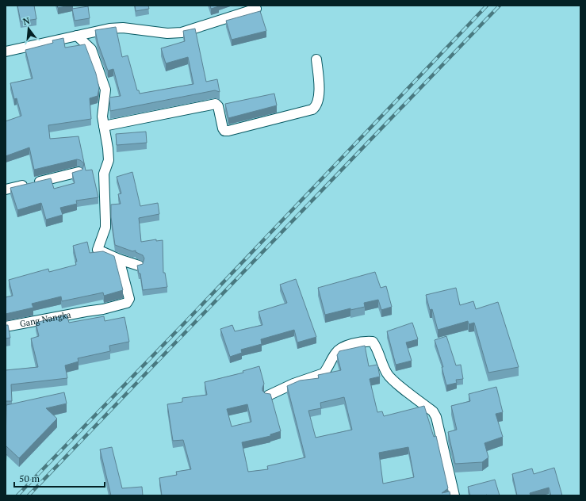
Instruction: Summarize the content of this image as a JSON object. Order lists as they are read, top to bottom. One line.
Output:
{"streets":{"street":["Gang Nangka"]},"scale_bar":"50 m","north":"top"}
